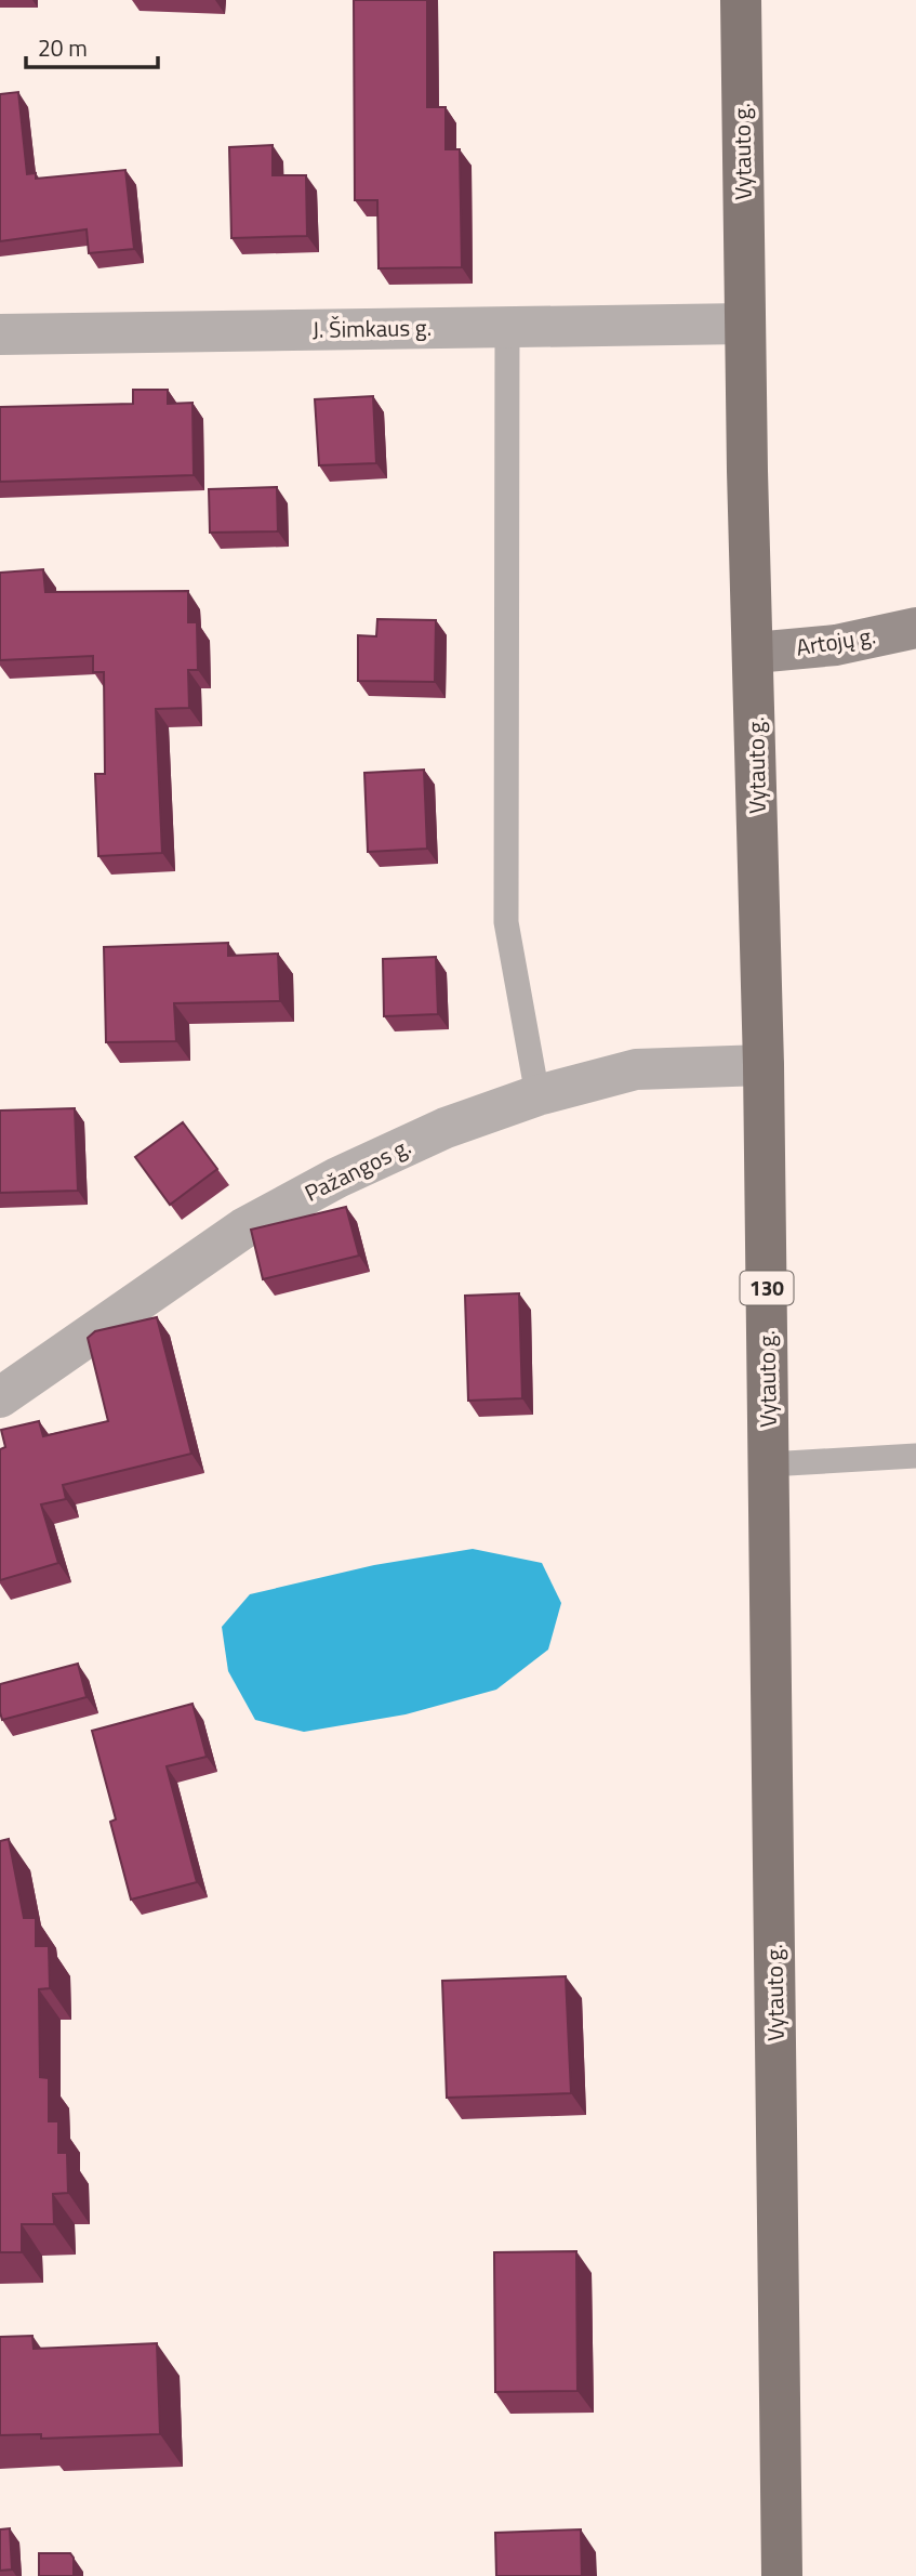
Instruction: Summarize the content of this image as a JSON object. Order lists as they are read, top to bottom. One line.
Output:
{"streets":{"main road":["Vytauto g.","Artojų g.","130"],"street":["J. Šimkaus g.","Pažangos g."]},"crossings":[["Vytauto g.","J. Šimkaus g."],["Vytauto g.","Artojų g."],["Vytauto g.","Pažangos g."]],"scale_bar":"20 m"}
